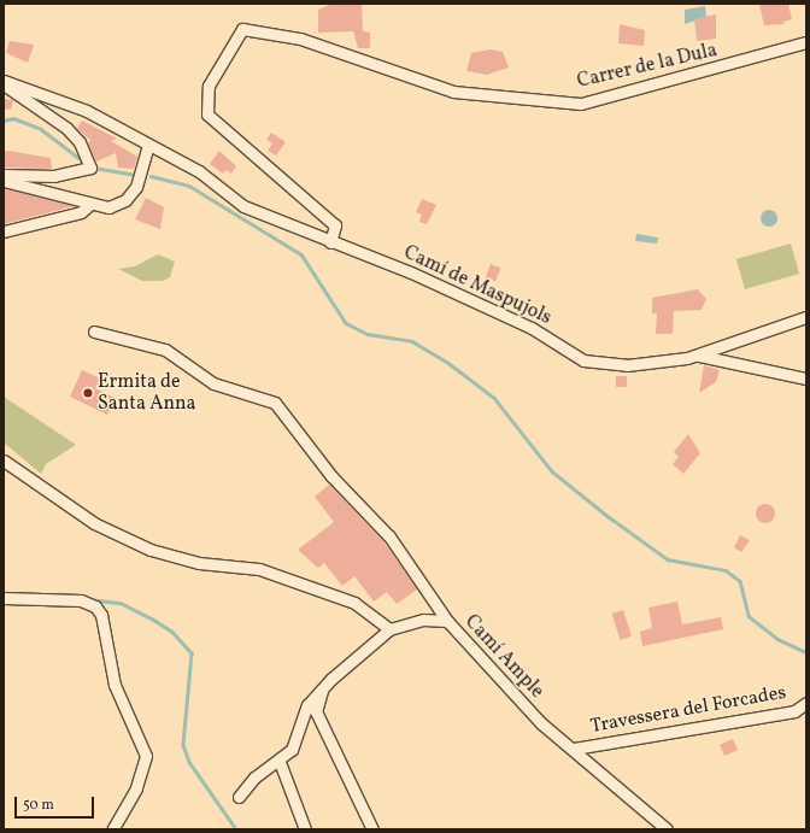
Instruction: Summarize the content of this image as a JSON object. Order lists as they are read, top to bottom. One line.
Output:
{"streets":{"street":["Carrer de la Dula","Camí de Maspujols","Camí Ample","Travessera del Forcades"]},"crossings":[["Carrer de la Dula","Camí de Maspujols"]],"places":["Ermita de Santa Anna"],"scale_bar":"50 m"}
